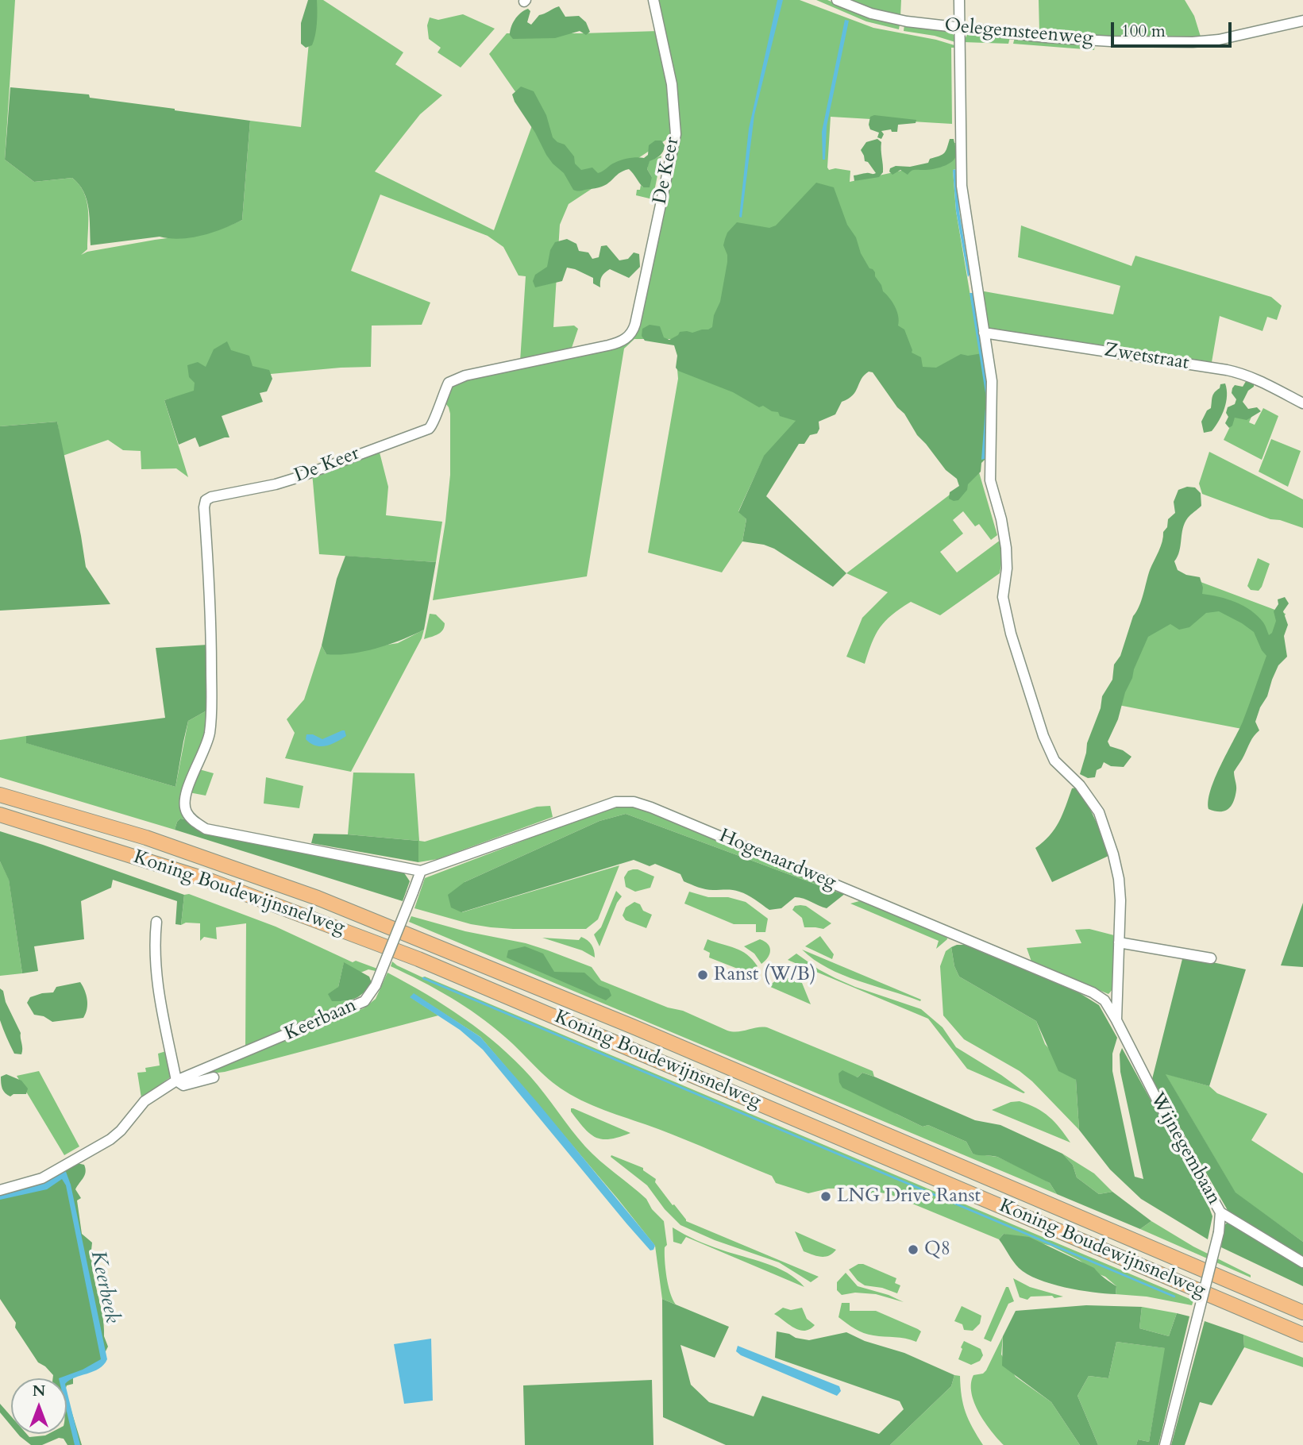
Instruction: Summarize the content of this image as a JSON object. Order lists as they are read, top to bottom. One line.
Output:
{"streets":{"highway":["Koning Boudewijnsnelweg"],"street":["Oelegemsteenweg","De Keer","Zwetstraat","Hogenaardweg","Keerbaan","Wijnegembaan"]},"crossings":[["De Keer","Hogenaardweg"],["De Keer","Keerbaan"],["Hogenaardweg","Keerbaan"],["Hogenaardweg","Wijnegembaan"]],"water":["Keerbeek"],"places":["Ranst (W/B)","LNG Drive Ranst","Q8"],"scale_bar":"100 m","north":"top"}
